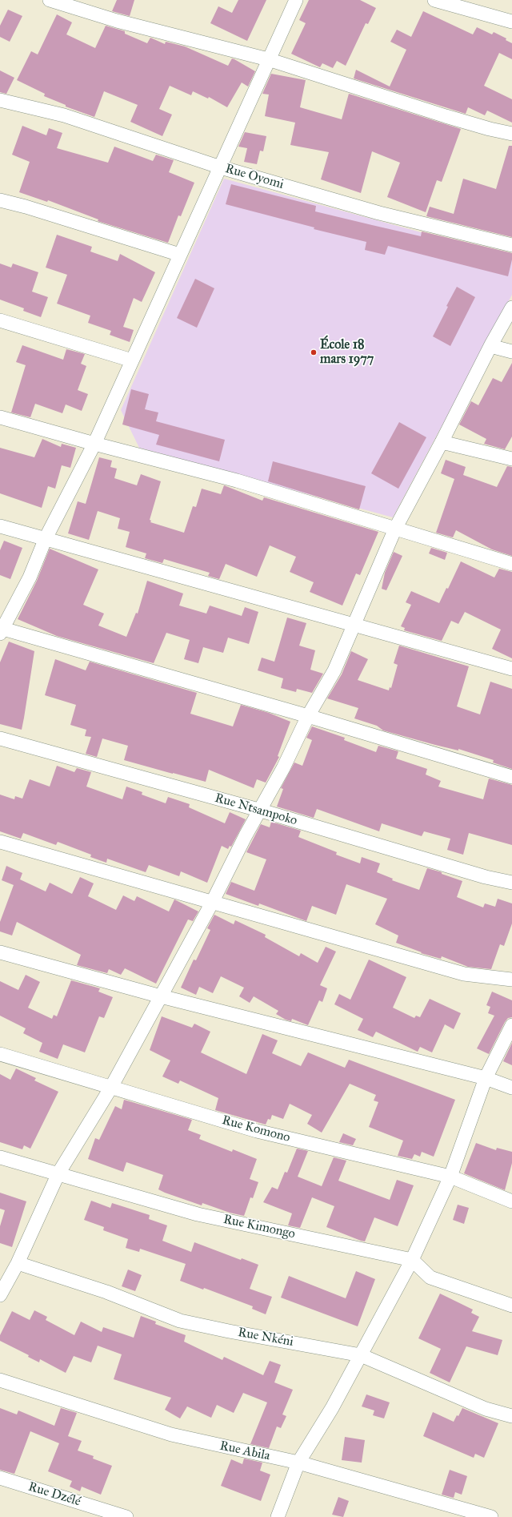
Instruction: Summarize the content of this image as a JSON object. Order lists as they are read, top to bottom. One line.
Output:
{"streets":{"street":["Rue Oyomi","Rue Ntsampoko","Rue Komono","Rue Kimongo","Rue Nkéni","Rue Abila","Rue Dzélé"]},"places":["École 18 mars 1977"]}
